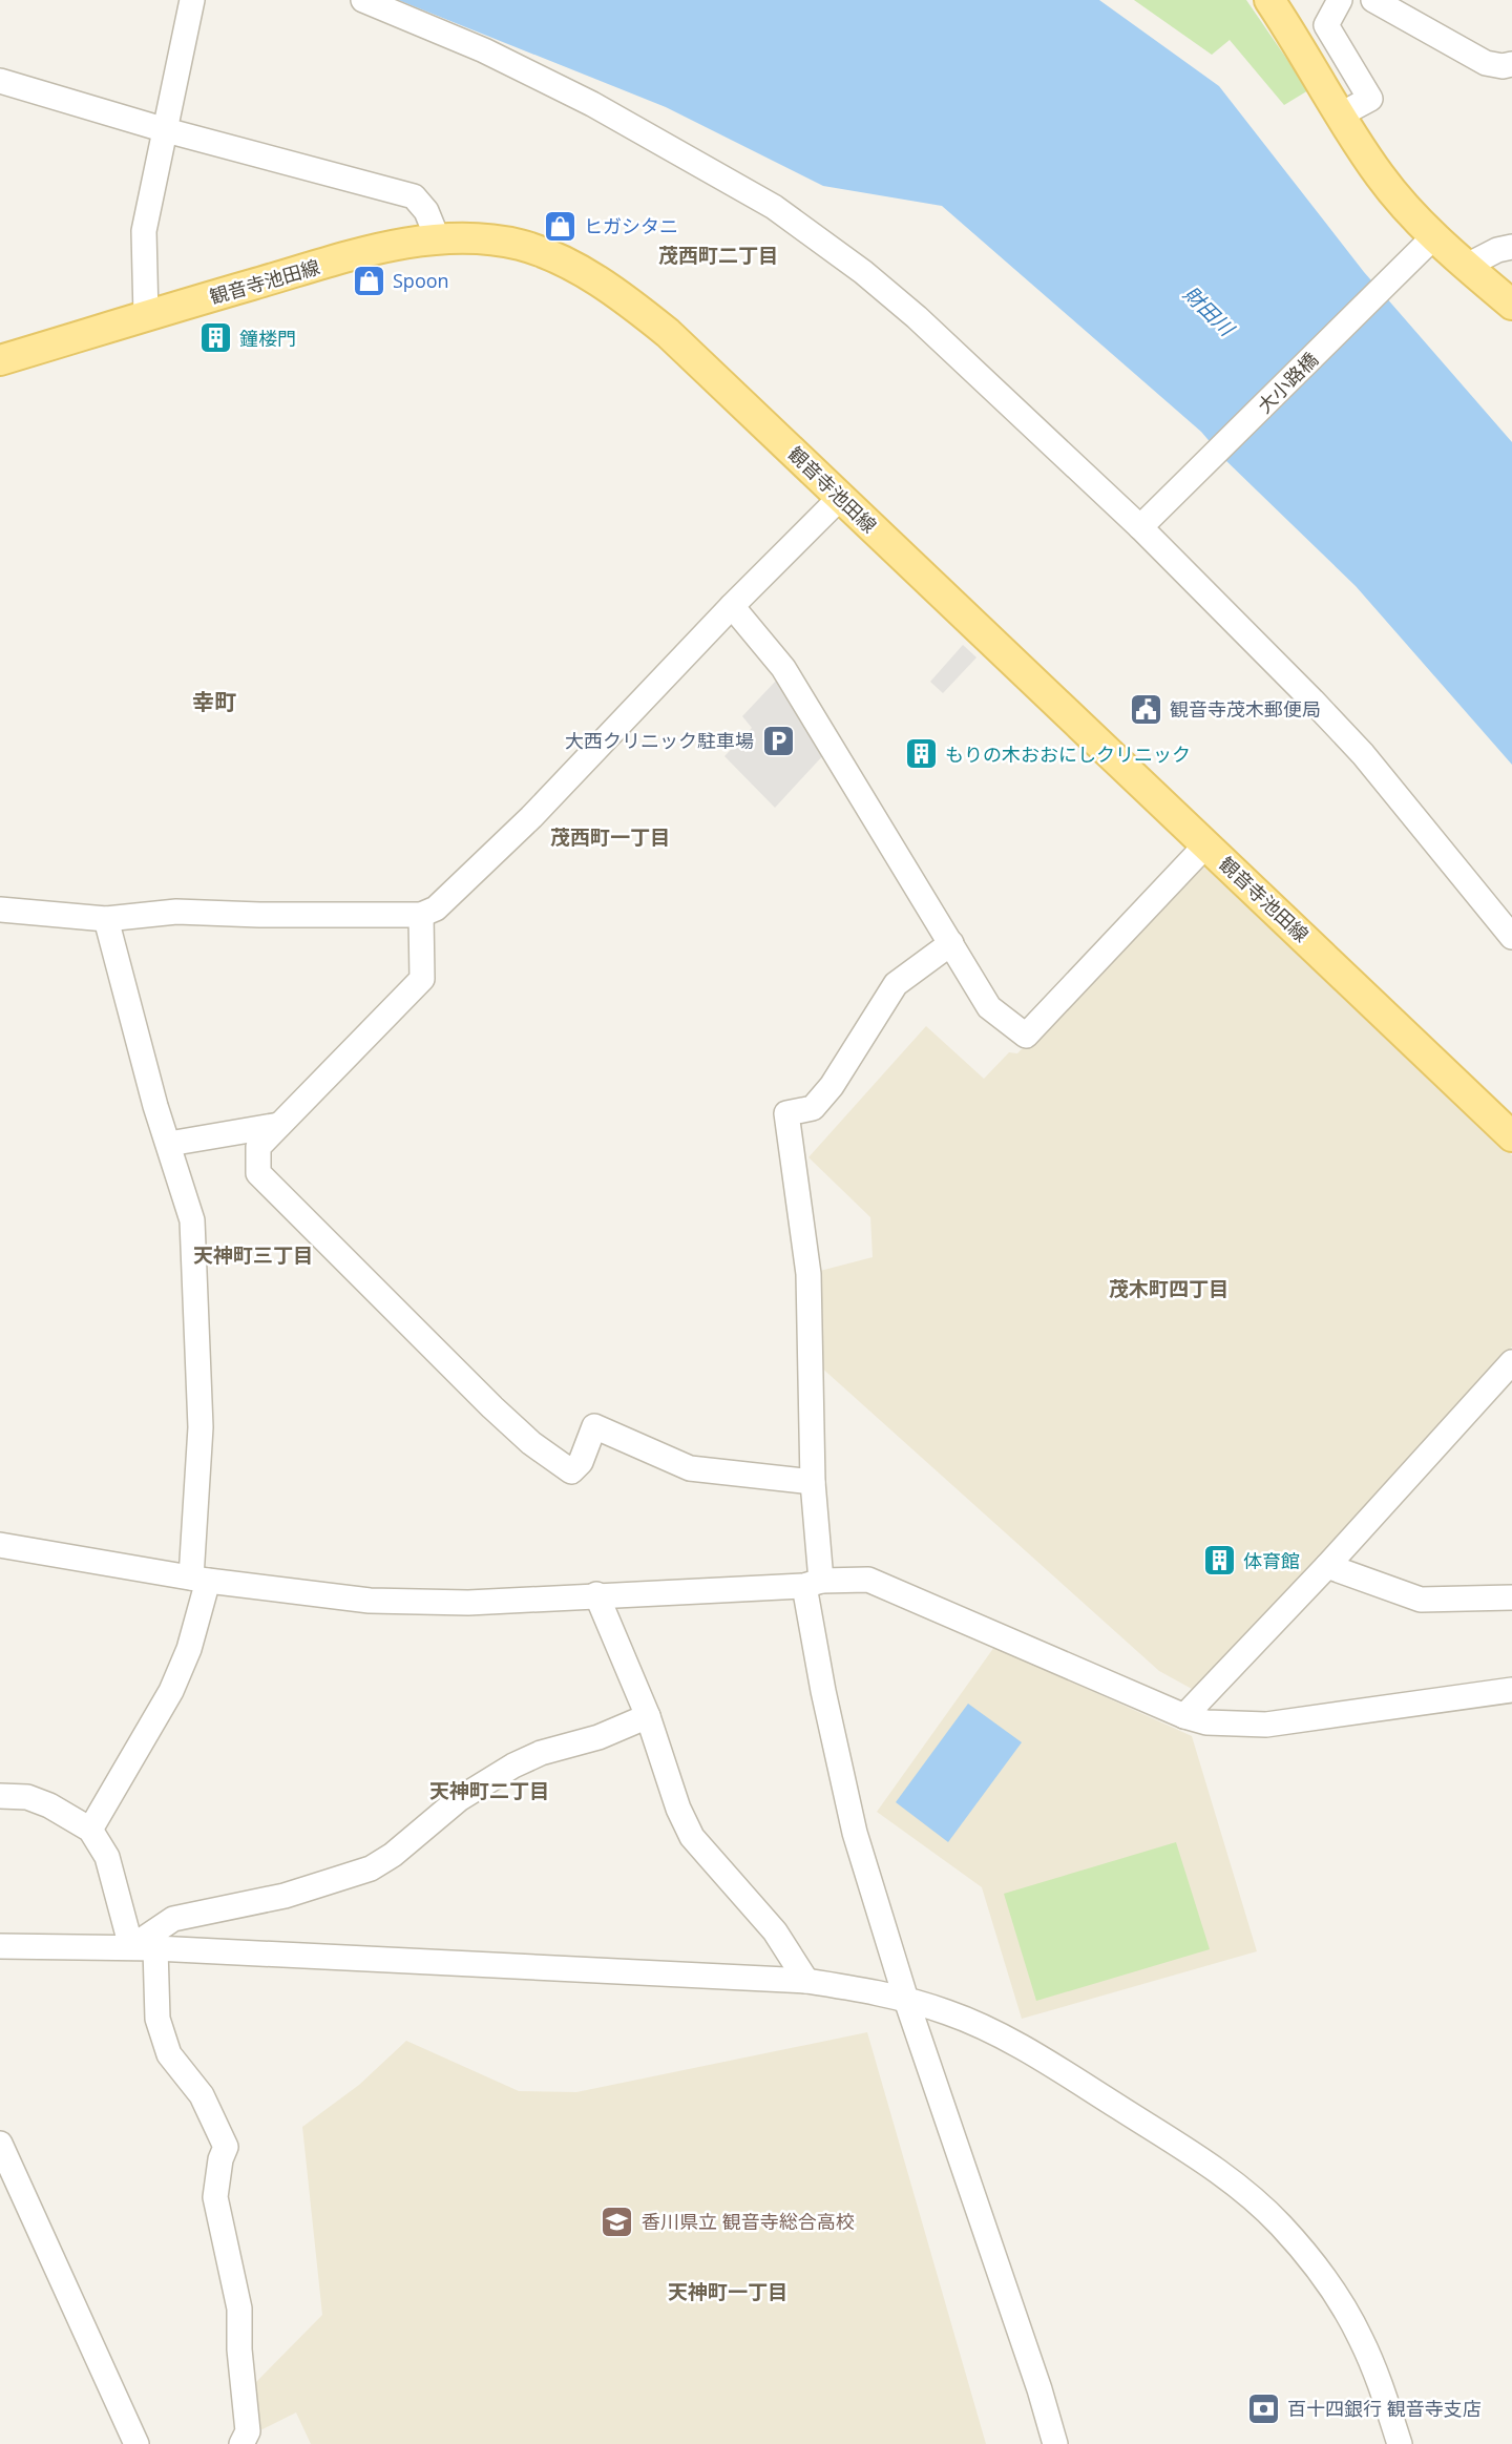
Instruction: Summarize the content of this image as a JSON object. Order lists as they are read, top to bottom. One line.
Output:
{"streets":{"main road":["観音寺池田線"],"street":["大小路橋"]},"districts":["茂西町二丁目","幸町","茂西町一丁目","天神町三丁目","茂木町四丁目","天神町二丁目","天神町一丁目"],"water":["財田川"],"places":{"shop":["ヒガシタニ","Spoon"],"building":["鐘楼門","もりの木おおにしクリニック","体育館"],"public building":["観音寺茂木郵便局"],"parking":["大西クリニック駐車場"],"school or university":["香川県立 観音寺総合高校"],"bank":["百十四銀行 観音寺支店"]}}
